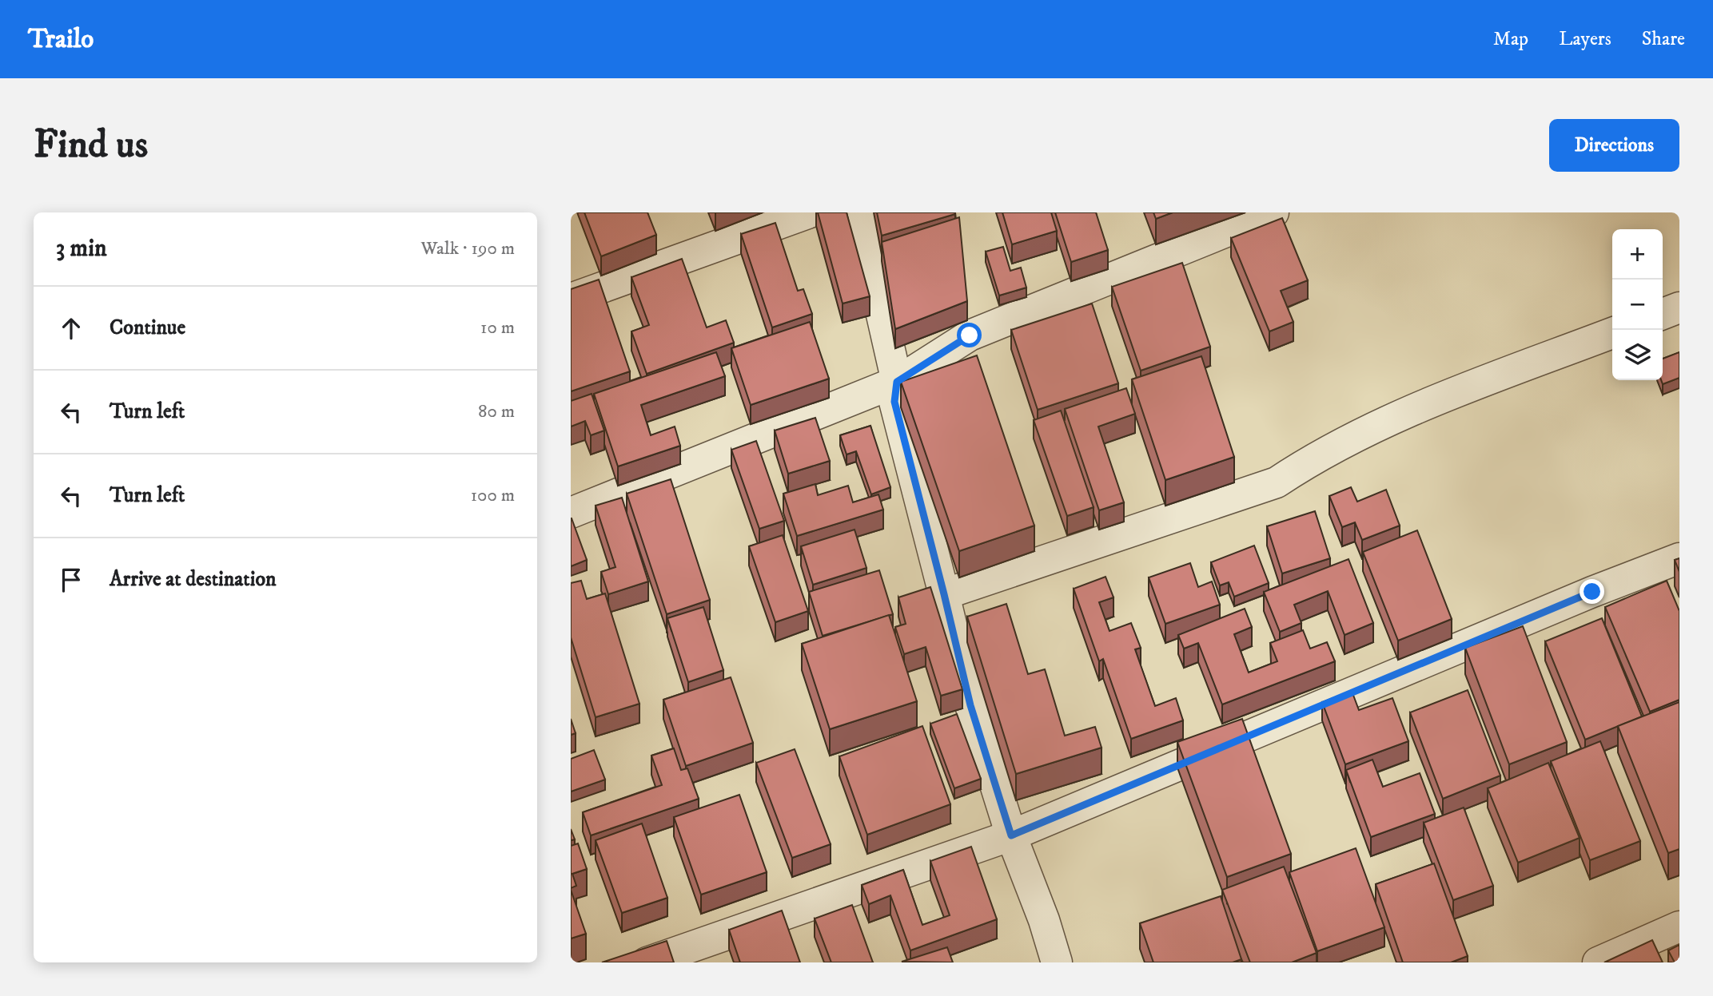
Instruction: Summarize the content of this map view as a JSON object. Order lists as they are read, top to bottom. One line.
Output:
{"page":{"header":"Trailo","nav":["Map","Layers","Share"],"buttons":"Directions","title":"Find us","heading":["3 min","Walk · 190 m"],"map_buttons":["+","−"],"list":[["Continue","10 m"],["Turn left","80 m"],["Turn left","100 m"],"Arrive at destination"]}}
